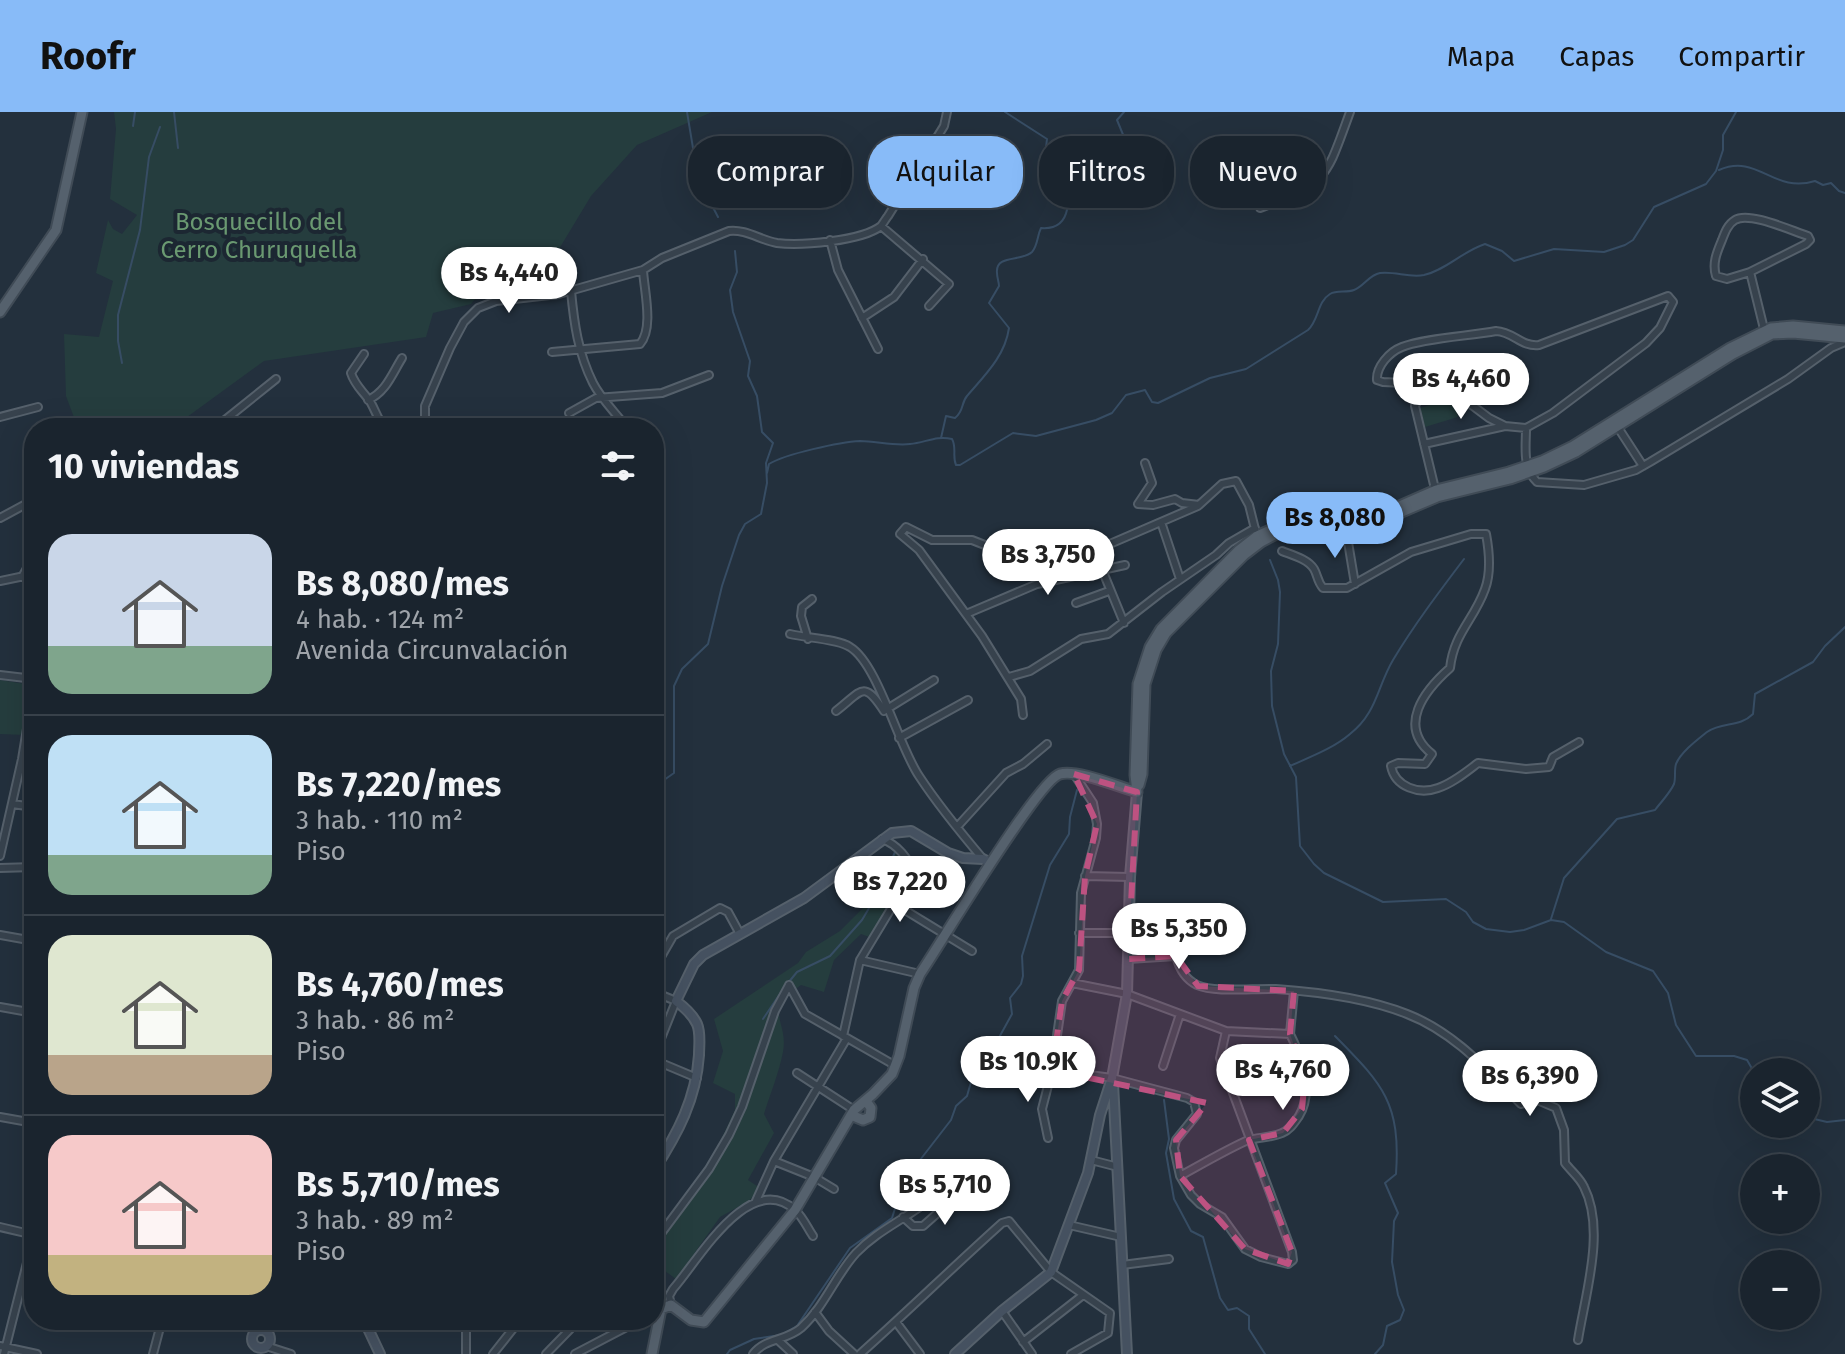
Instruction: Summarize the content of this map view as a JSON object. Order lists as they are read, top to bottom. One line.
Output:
{"parks":["Bosquecillo del Cerro Churuquella"],"page":{"header":"Roofr","nav":["Mapa","Capas","Compartir"],"chip":["Comprar","Alquilar","Filtros","Nuevo"],"price":["Bs 4,440","Bs 4,460","Bs 8,080","Bs 3,750","Bs 7,220","Bs 5,350","Bs 10.9K","Bs 4,760","Bs 6,390","Bs 5,710"],"heading":"10 viviendas","list":[{"name":"Bs 8,080/mes","note":"4 hab. · 124 m² · Avenida Circunvalación"},{"name":"Bs 7,220/mes","note":"3 hab. · 110 m² · Piso"},{"name":"Bs 4,760/mes","note":"3 hab. · 86 m² · Piso"},{"name":"Bs 5,710/mes","note":"3 hab. · 89 m² · Piso"}],"map_buttons":["+","−"]}}
